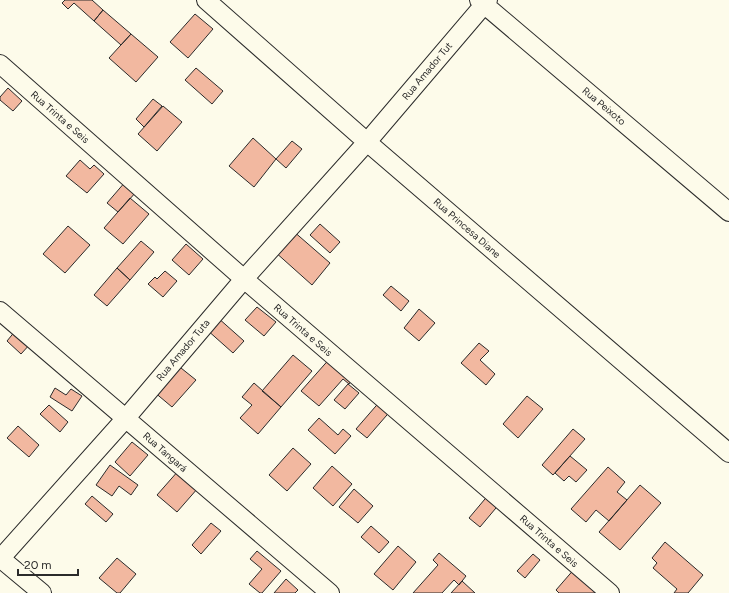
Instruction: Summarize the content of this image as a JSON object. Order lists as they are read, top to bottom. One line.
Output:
{"streets":{"street":["Rua Amador Tut","Rua Peixoto","Rua Trinta e Seis","Rua Princesa Diane","Rua Amador Tuta","Rua Tangará"]},"crossings":[["Rua Amador Tut","Rua Peixoto"],["Rua Amador Tut","Rua Princesa Diane"],["Rua Amador Tut","Rua Amador Tuta"],["Rua Trinta e Seis","Rua Amador Tuta"],["Rua Princesa Diane","Rua Amador Tuta"],["Rua Amador Tuta","Rua Tangará"]],"scale_bar":"20 m"}
